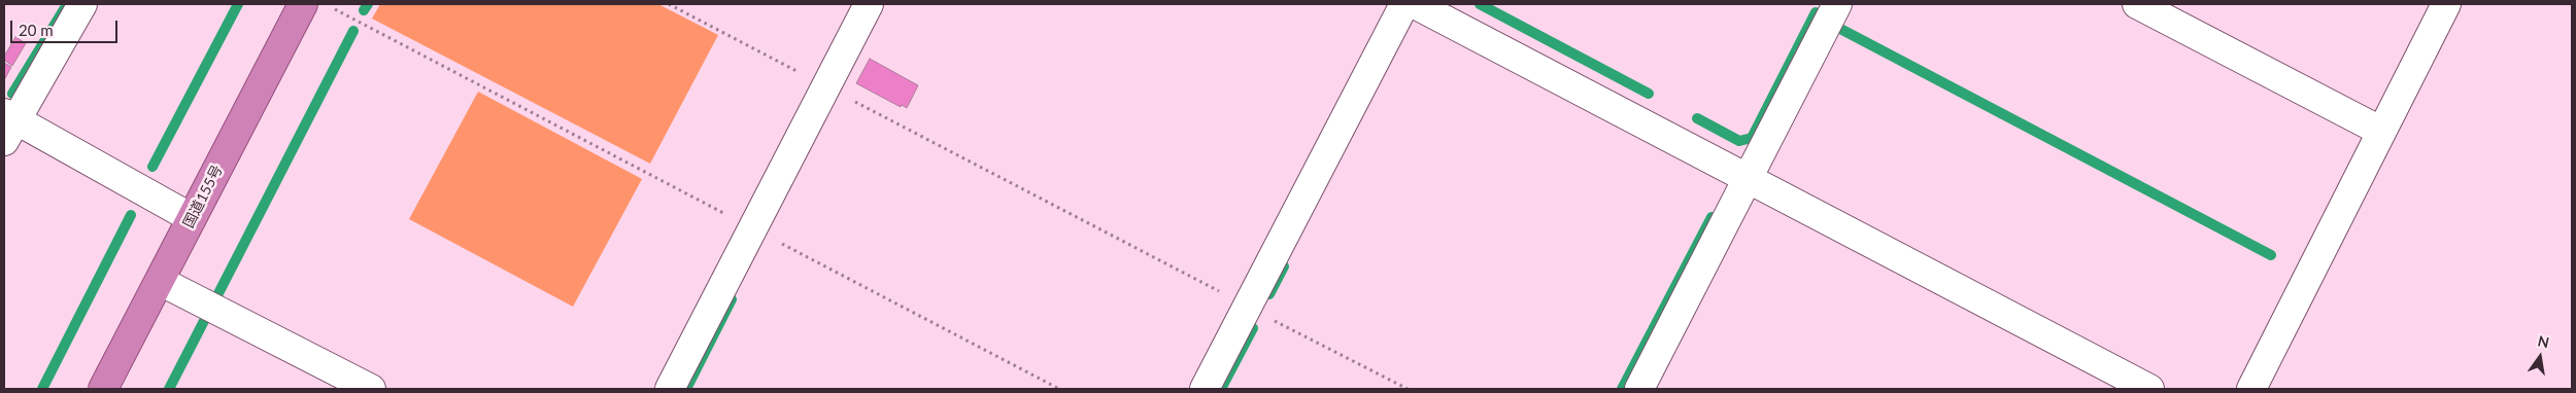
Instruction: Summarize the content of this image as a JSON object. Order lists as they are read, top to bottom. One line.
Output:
{"streets":{"highway":["国道155号"]},"scale_bar":"20 m","north":"top"}
